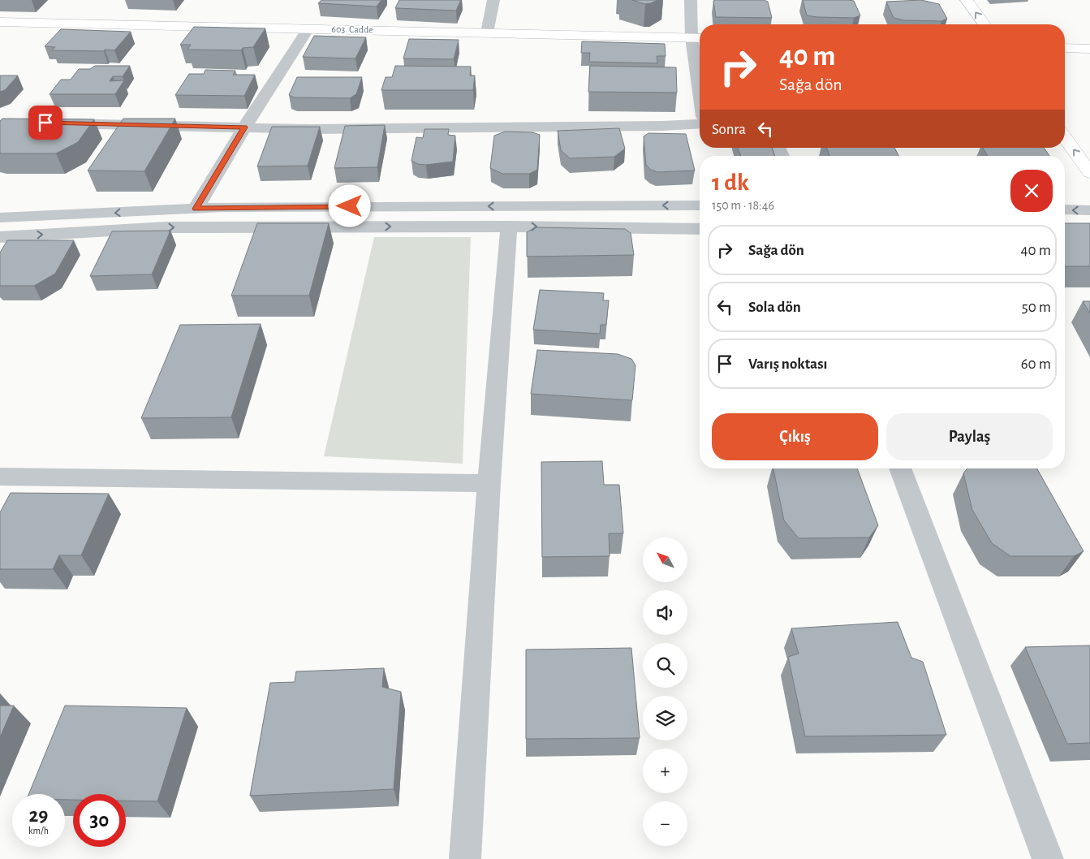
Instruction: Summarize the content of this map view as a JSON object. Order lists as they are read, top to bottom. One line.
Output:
{"streets":{"street":["603. Cadde"]},"north":"top left","page":{"turn":["40 m","Sağa dön"],"then":"Sonra","heading":["1 dk","150 m · 18:46"],"list":[{"name":"Sağa dön","value":"40 m"},{"name":"Sola dön","value":"50 m"},{"name":"Varış noktası","value":"60 m"}],"buttons":["Çıkış","Paylaş"],"map_buttons":["+","−"],"speed":"29 km/h","limit":"30"}}
